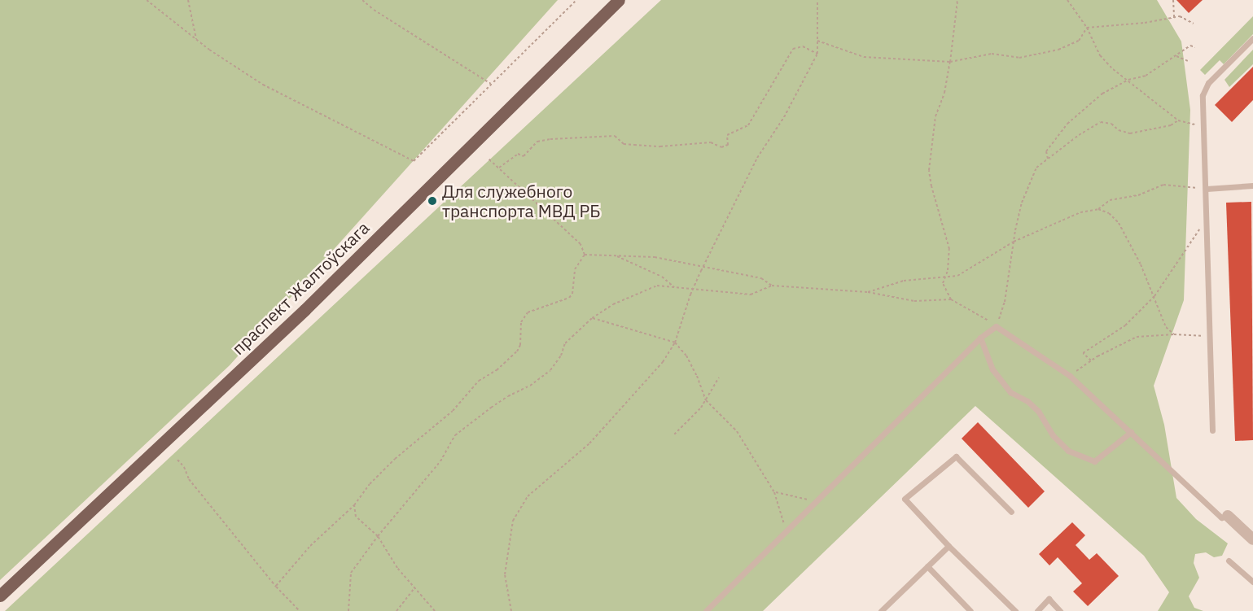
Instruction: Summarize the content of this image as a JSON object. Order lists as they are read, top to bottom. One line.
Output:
{"streets":{"main road":["праспект Жалтоўскага"]},"places":["Для служебного транспорта МВД РБ"]}
